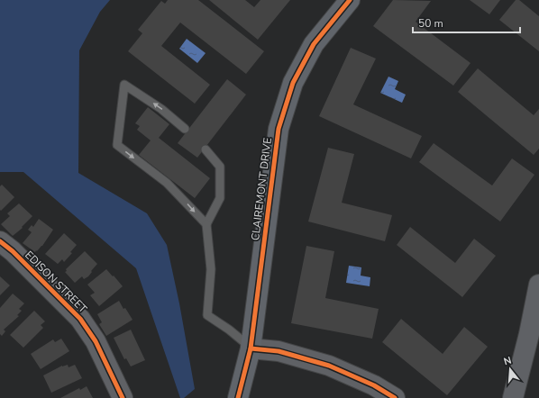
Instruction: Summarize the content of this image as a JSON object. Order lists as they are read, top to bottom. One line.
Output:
{"streets":{"main road":["CLAIREMONT DRIVE"],"street":["EDISON STREET"]},"scale_bar":"50 m","north":"top"}
